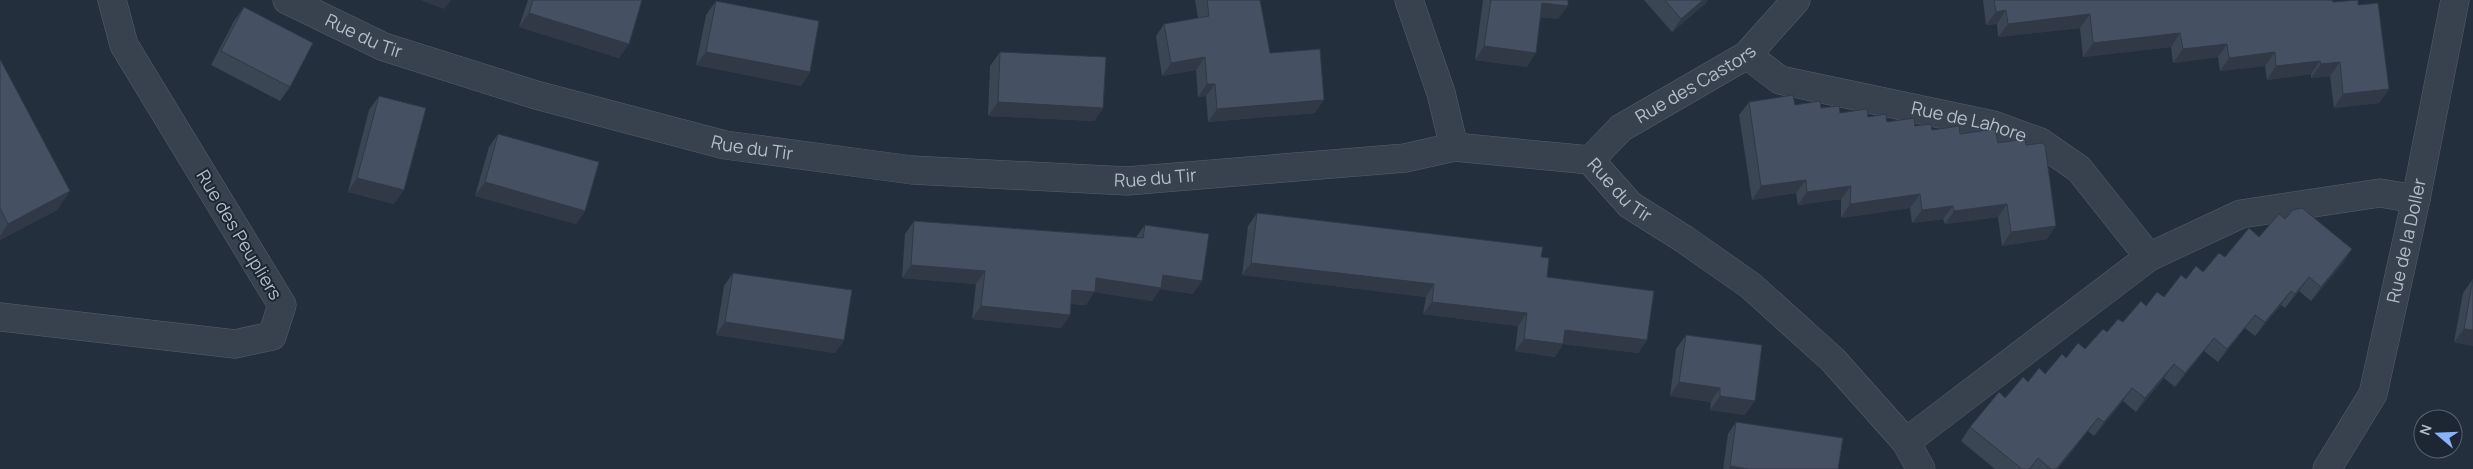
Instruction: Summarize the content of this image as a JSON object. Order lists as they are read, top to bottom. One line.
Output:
{"streets":{"street":["Rue du Tir","Rue des Castors","Rue de Lahore","Rue des Peupliers","Rue de la Doller"]},"crossings":[["Rue du Tir","Rue des Castors"],["Rue des Castors","Rue de Lahore"]],"north":"left"}
